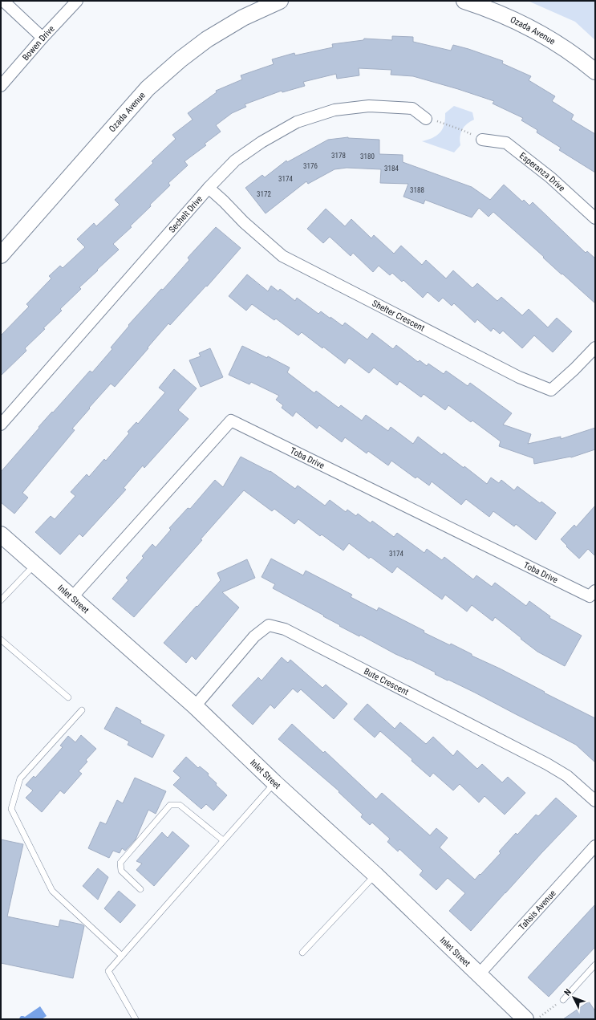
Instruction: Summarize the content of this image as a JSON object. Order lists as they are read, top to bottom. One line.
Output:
{"streets":{"street":["Ozada Avenue","Bowen Drive","Esperanza Drive","Sechelt Drive","Shelter Crescent","Toba Drive","Inlet Street","Bute Crescent","Tahsis Avenue"]},"crossings":[["Sechelt Drive","Shelter Crescent"],["Toba Drive","Inlet Street"],["Inlet Street","Bute Crescent"],["Inlet Street","Tahsis Avenue"]],"house_numbers":["3178","3180","3176","3184","3174","3188","3172","3174"],"north":"top left"}
